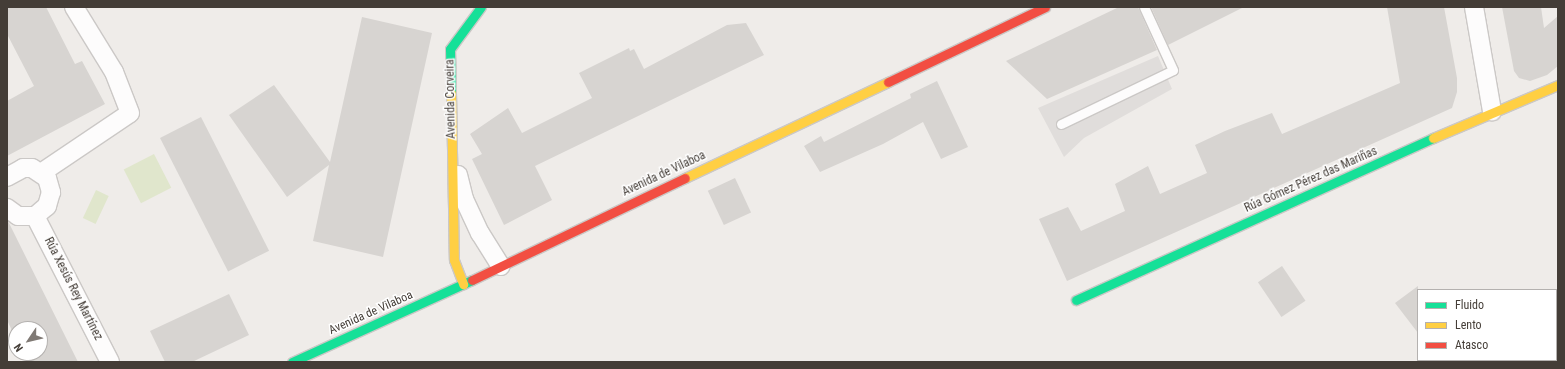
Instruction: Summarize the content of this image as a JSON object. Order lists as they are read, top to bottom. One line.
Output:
{"streets":{"main road":["Avenida Corveira","Avenida de Vilaboa","Rúa Gómez Pérez das Mariñas"],"street":["Rúa Xesús Rey Martínez"]},"crossings":[["Avenida Corveira","Avenida de Vilaboa"]],"legend":["Fluido","Lento","Atasco"],"north":"bottom left"}
